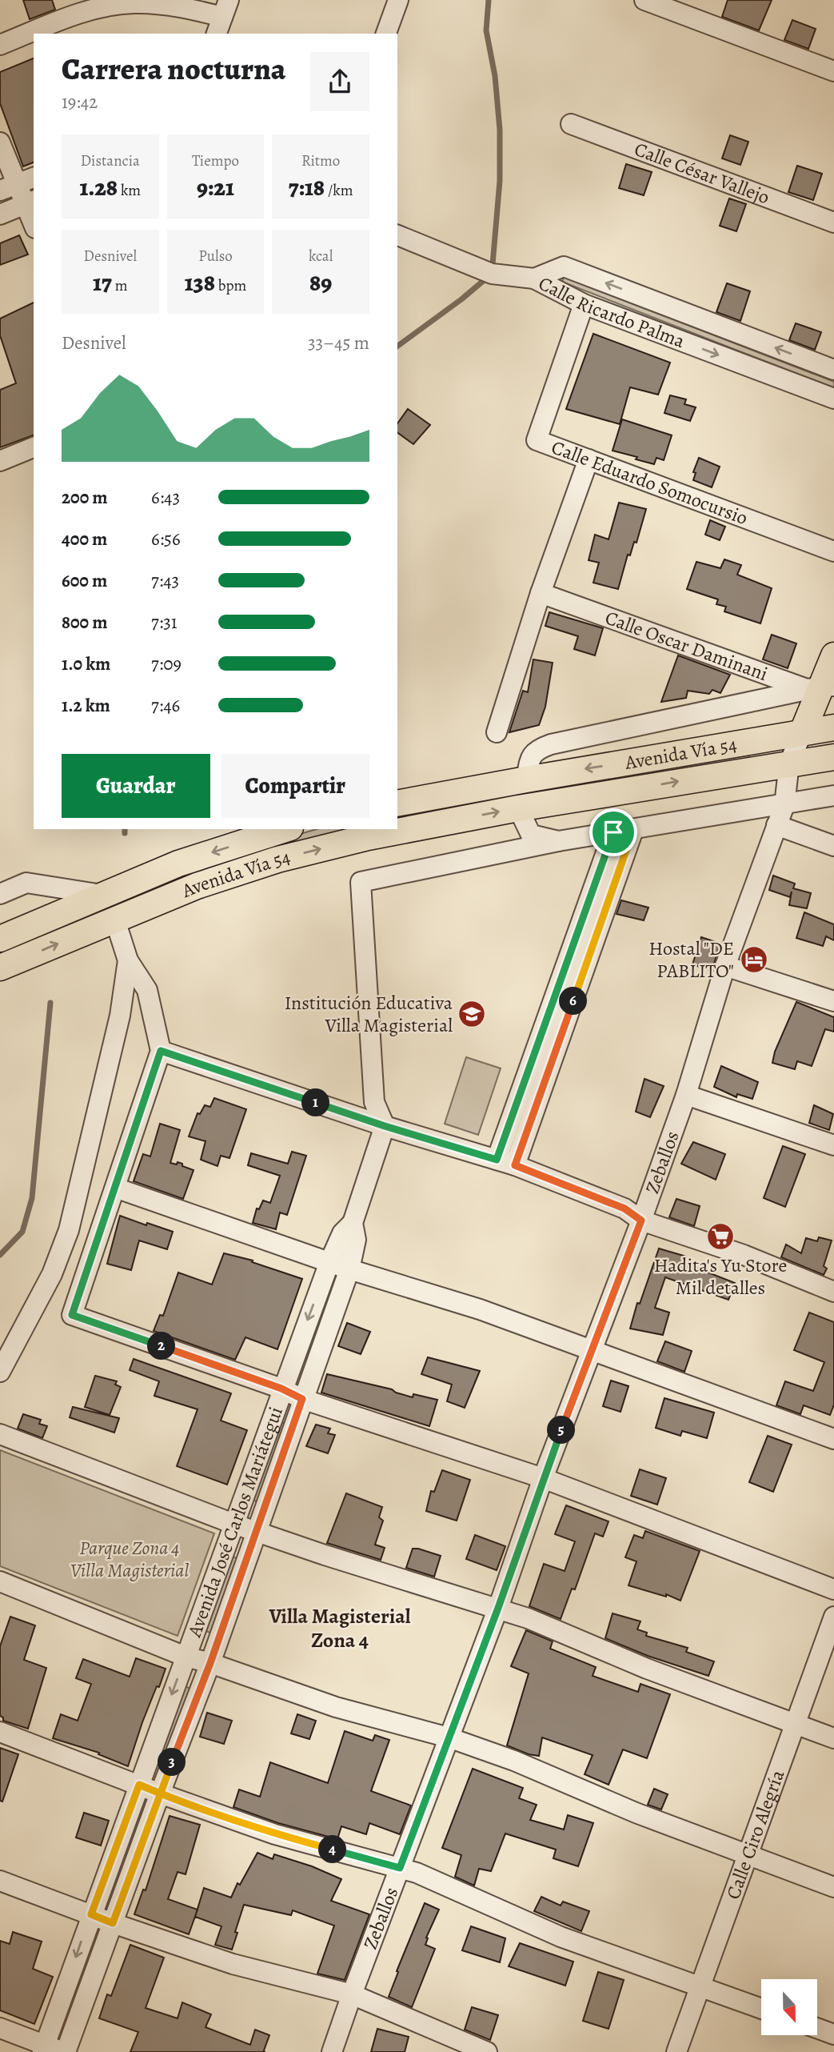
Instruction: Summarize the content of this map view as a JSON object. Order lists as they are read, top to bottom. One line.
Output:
{"streets":{"main road":["Avenida Vía 54"],"street":["Calle César Vallejo","Calle Ricardo Palma","Calle Eduardo Somocursio","Calle Oscar Daminani","Zeballos","Avenida José Carlos Mariátegui","Calle Ciro Alegría"]},"crossings":[["Calle Ricardo Palma","Calle Eduardo Somocursio"],["Avenida Vía 54","Zeballos"]],"districts":["Villa Magisterial Zona 4"],"parks":["Parque Zona 4 Villa Magisterial"],"places":{"hotel":["Hostal \"DE PABLITO\""],"school or university":["Institución Educativa Villa Magisterial"],"supermarket":["Hadita's Yu Store Mil detalles"]},"north":"bottom","page":{"heading":["Carrera nocturna","19:42"],"stats":[["Distancia","1.28 km"],["Tiempo","9:21"],["Ritmo","7:18 /km"],["Desnivel","17 m"],["Pulso","138 bpm"],["kcal","89"]],"chart":["Desnivel","33–45 m"],"list":[{"name":"200 m","note":"6:43"},{"name":"400 m","note":"6:56"},{"name":"600 m","note":"7:43"},{"name":"800 m","note":"7:31"},{"name":"1.0 km","note":"7:09"},{"name":"1.2 km","note":"7:46"}],"buttons":["Guardar","Compartir"],"pins":["6","1","2","5","3","4"]}}
